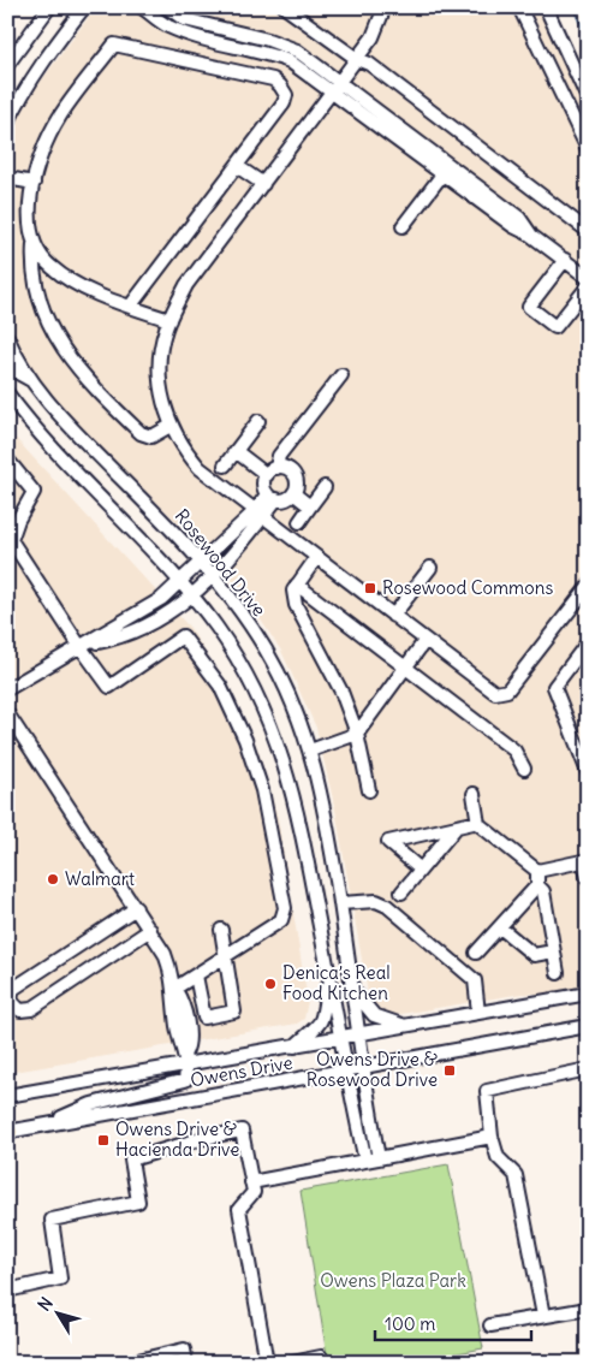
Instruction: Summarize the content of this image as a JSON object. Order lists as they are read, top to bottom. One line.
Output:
{"streets":{"street":["Rosewood Drive","Owens Drive"]},"crossings":[["Rosewood Drive","Owens Drive"]],"parks":["Owens Plaza Park"],"places":{"transit":["Rosewood Commons","Owens Drive & Rosewood Drive","Owens Drive & Hacienda Drive"],"other":["Walmart","Denica’s Real Food Kitchen"]},"scale_bar":"100 m","north":"top left"}
